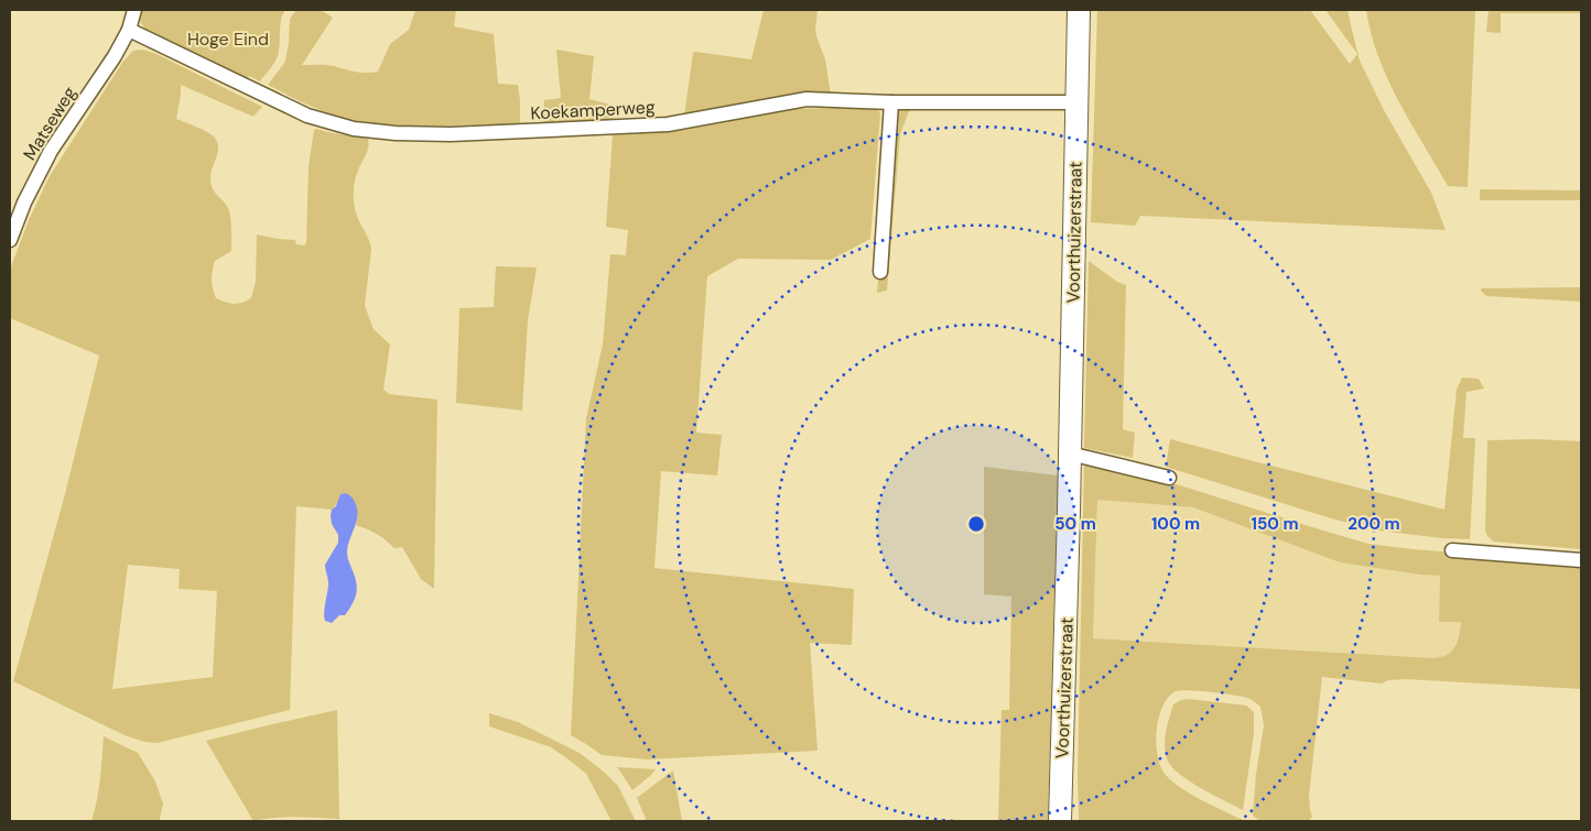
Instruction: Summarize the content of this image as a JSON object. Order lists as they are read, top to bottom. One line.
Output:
{"streets":{"main road":["Voorthuizerstraat"],"street":["Koekamperweg","Matseweg"]},"crossings":[["Koekamperweg","Matseweg"],["Koekamperweg","Voorthuizerstraat"]],"parks":["Hoge Eind"],"rings":["50 m","100 m","150 m","200 m"]}
